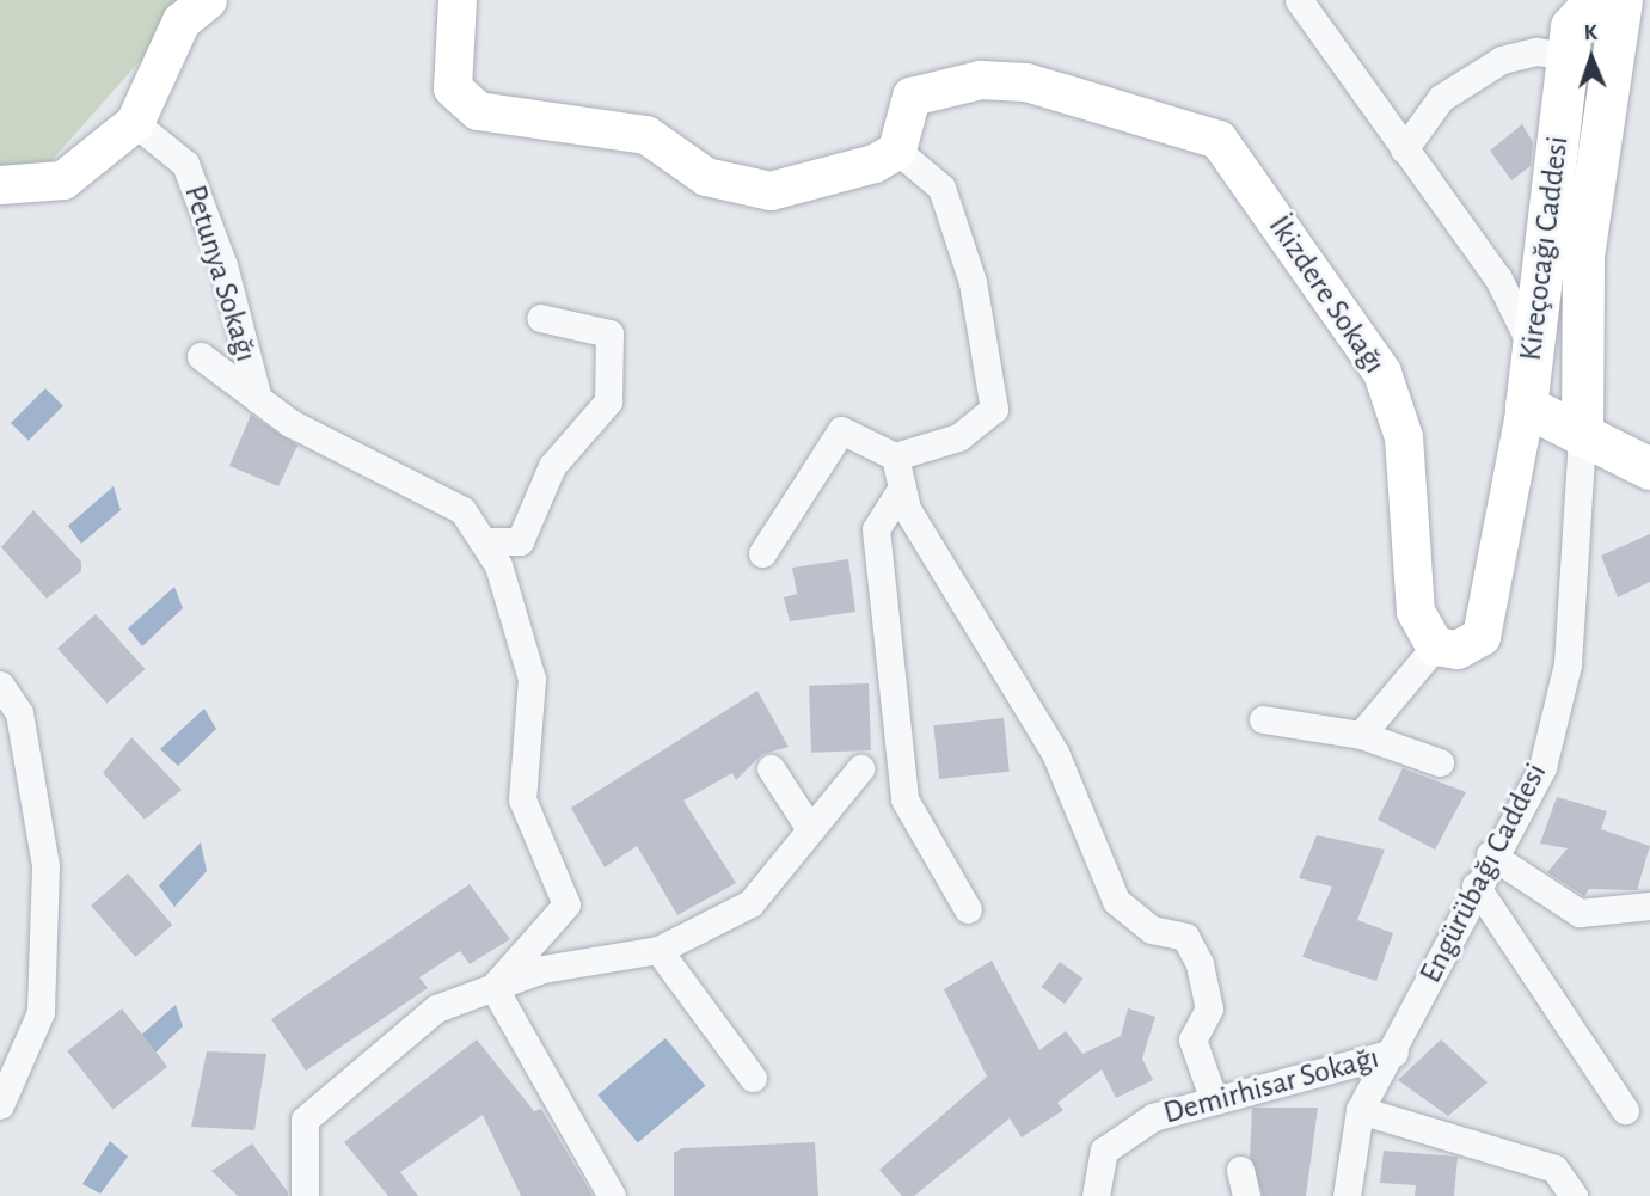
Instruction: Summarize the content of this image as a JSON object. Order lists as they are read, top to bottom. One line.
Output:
{"streets":{"main road":["Kireçocağı Caddesi"],"street":["Petunya Sokağı","İkizdere Sokağı","Engürübağı Caddesi","Demirhisar Sokağı"]},"crossings":[["Kireçocağı Caddesi","Engürübağı Caddesi"],["Engürübağı Caddesi","Demirhisar Sokağı"]],"north":"top"}
